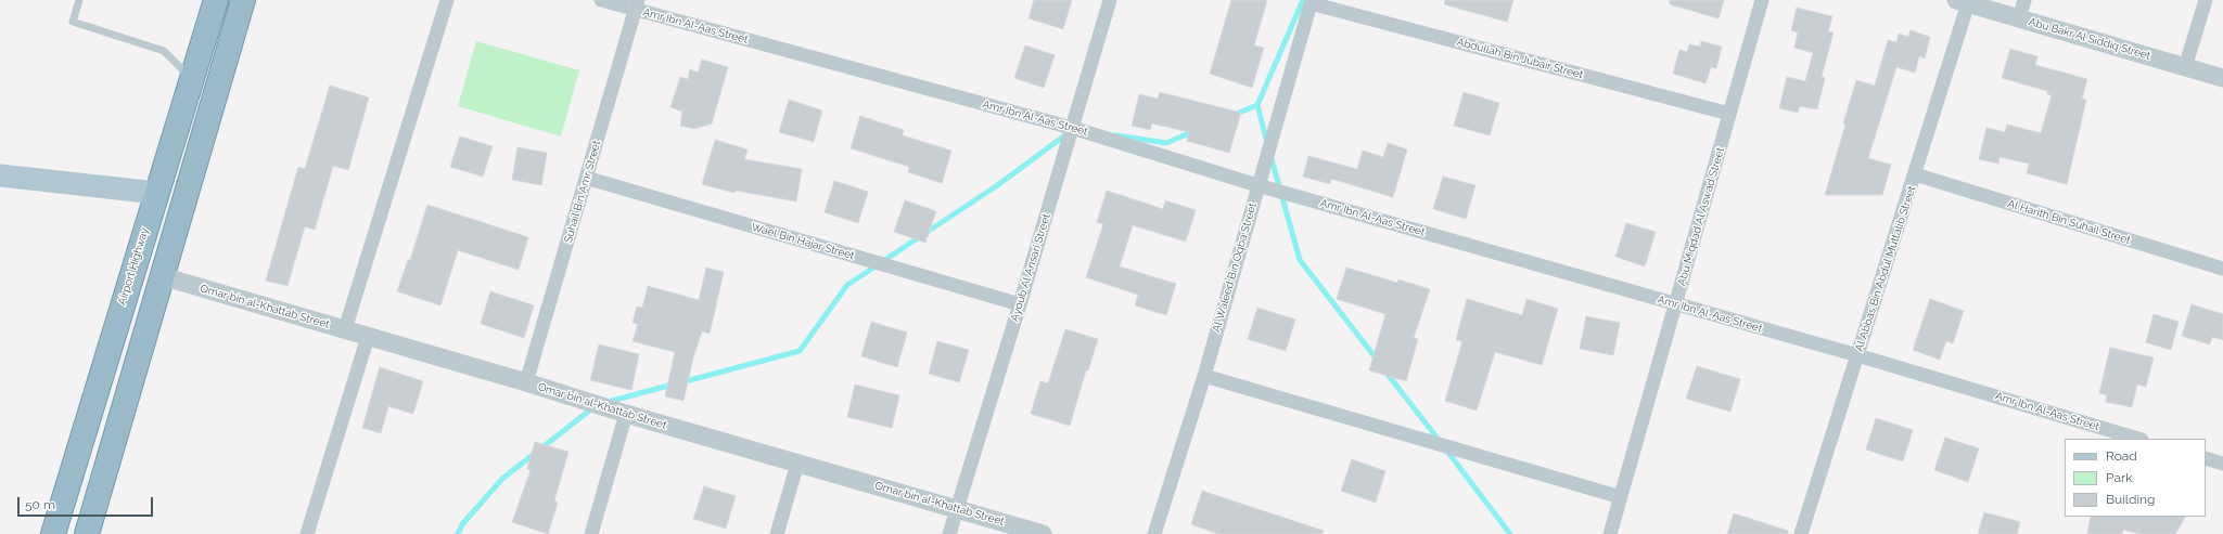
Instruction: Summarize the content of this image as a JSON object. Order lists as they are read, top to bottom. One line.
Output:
{"streets":{"highway":["Airport Highway"],"street":["Amr Ibn Al-Aas Street","Abu Bakr Al Siddiq Street","Abdullah Bin Jubair Street","Suhail Bin Amr Street","Abu Miqdad Al Aswad Street","Al Harith Bin Suhail Street","Wael Bin Hajar Street","Ayoub Al Ansari Street","Al Waleed Bin Oqba Street","Al Abbas Bin Abdul Muttalib Street","Omar bin al-Khattab Street"]},"crossings":[["Amr Ibn Al-Aas Street","Suhail Bin Amr Street"],["Amr Ibn Al-Aas Street","Abu Miqdad Al Aswad Street"],["Amr Ibn Al-Aas Street","Ayoub Al Ansari Street"],["Amr Ibn Al-Aas Street","Al Waleed Bin Oqba Street"],["Amr Ibn Al-Aas Street","Al Abbas Bin Abdul Muttalib Street"],["Abu Bakr Al Siddiq Street","Al Abbas Bin Abdul Muttalib Street"],["Abdullah Bin Jubair Street","Abu Miqdad Al Aswad Street"],["Abdullah Bin Jubair Street","Al Waleed Bin Oqba Street"],["Suhail Bin Amr Street","Wael Bin Hajar Street"],["Suhail Bin Amr Street","Omar bin al-Khattab Street"],["Al Harith Bin Suhail Street","Al Abbas Bin Abdul Muttalib Street"],["Wael Bin Hajar Street","Ayoub Al Ansari Street"],["Ayoub Al Ansari Street","Omar bin al-Khattab Street"]],"legend":["Road","Park","Building"],"scale_bar":"50 m"}
